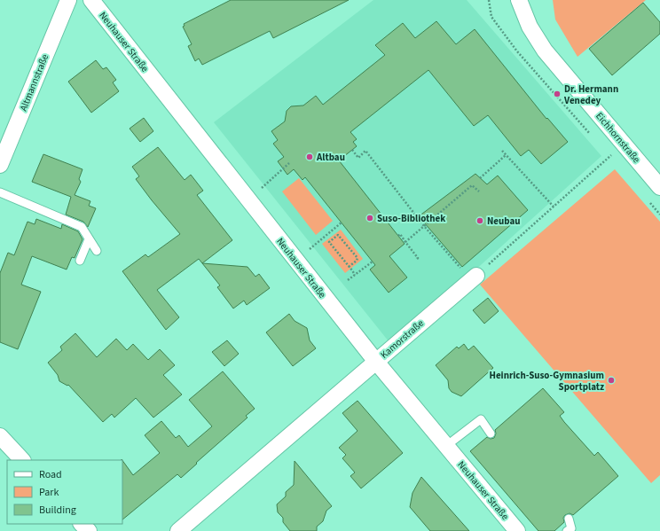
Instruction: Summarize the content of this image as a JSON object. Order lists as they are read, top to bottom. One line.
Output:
{"streets":{"street":["Neuhauser Straße","Altmannstraße","Eichhornstraße","Kamorstraße"]},"crossings":[["Neuhauser Straße","Kamorstraße"]],"places":["Dr. Hermann Venedey","Altbau","Suso-Bibliothek","Neubau","Heinrich-Suso-Gymnasium Sportplatz"],"legend":["Road","Park","Building"]}
